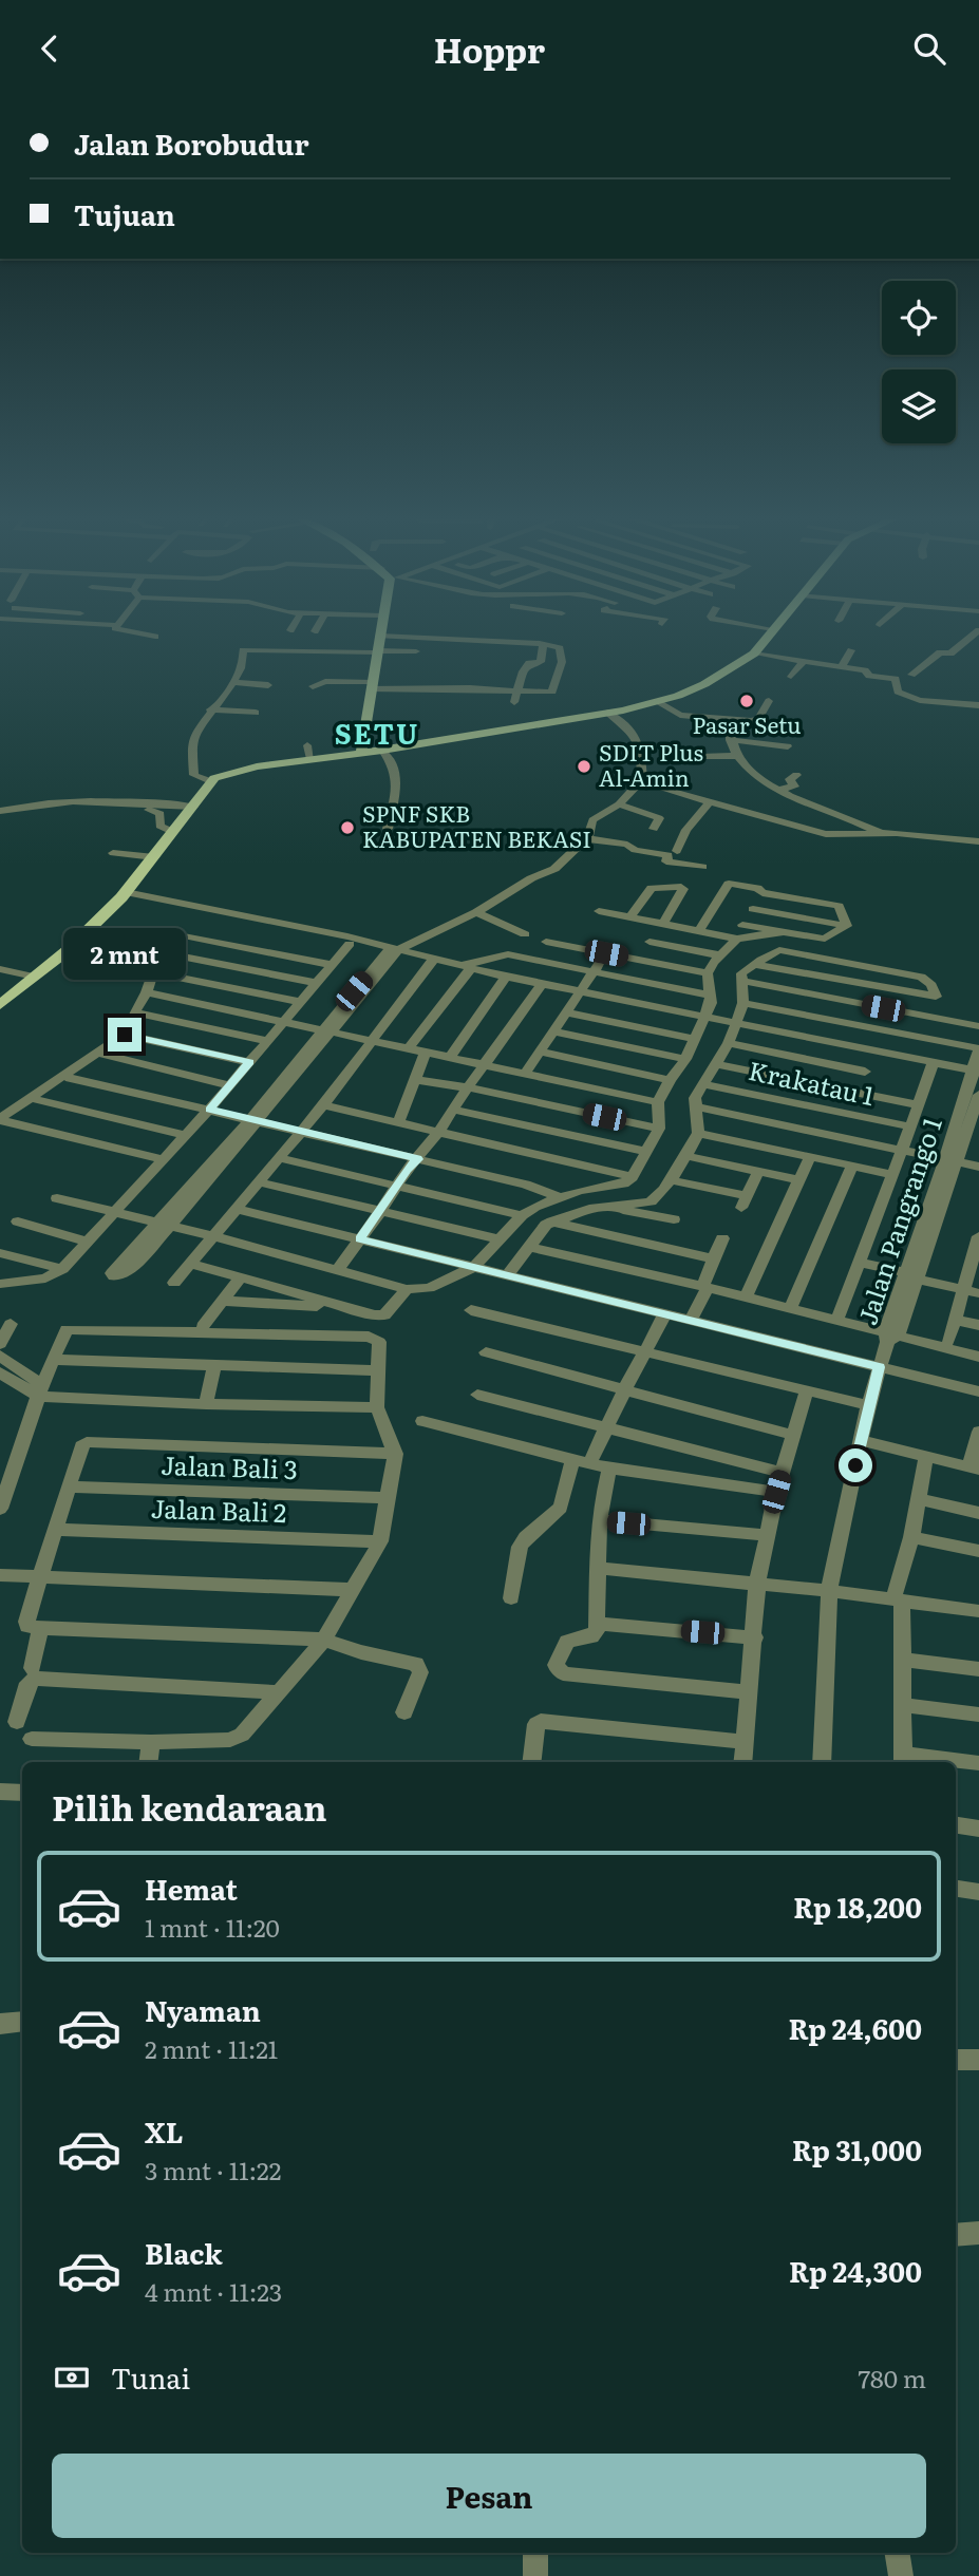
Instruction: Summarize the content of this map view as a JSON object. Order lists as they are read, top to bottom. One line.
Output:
{"streets":{"street":["Krakatau 1","Jalan Pangrango 1","Jalan Bali 3","Jalan Bali 2"]},"districts":["SETU"],"places":["Pasar Setu","SDIT Plus Al-Amin","SPNF SKB KABUPATEN BEKASI"],"page":{"header":"Hoppr","banner":["Jalan Borobudur","Tujuan"],"bubble":"2 mnt","heading":"Pilih kendaraan","list":[{"name":"Hemat","note":"1 mnt · 11:20","value":"Rp 18,200"},{"name":"Nyaman","note":"2 mnt · 11:21","value":"Rp 24,600"},{"name":"XL","note":"3 mnt · 11:22","value":"Rp 31,000"},{"name":"Black","note":"4 mnt · 11:23","value":"Rp 24,300"}],"pay":["Tunai","780 m"],"buttons":"Pesan"}}
